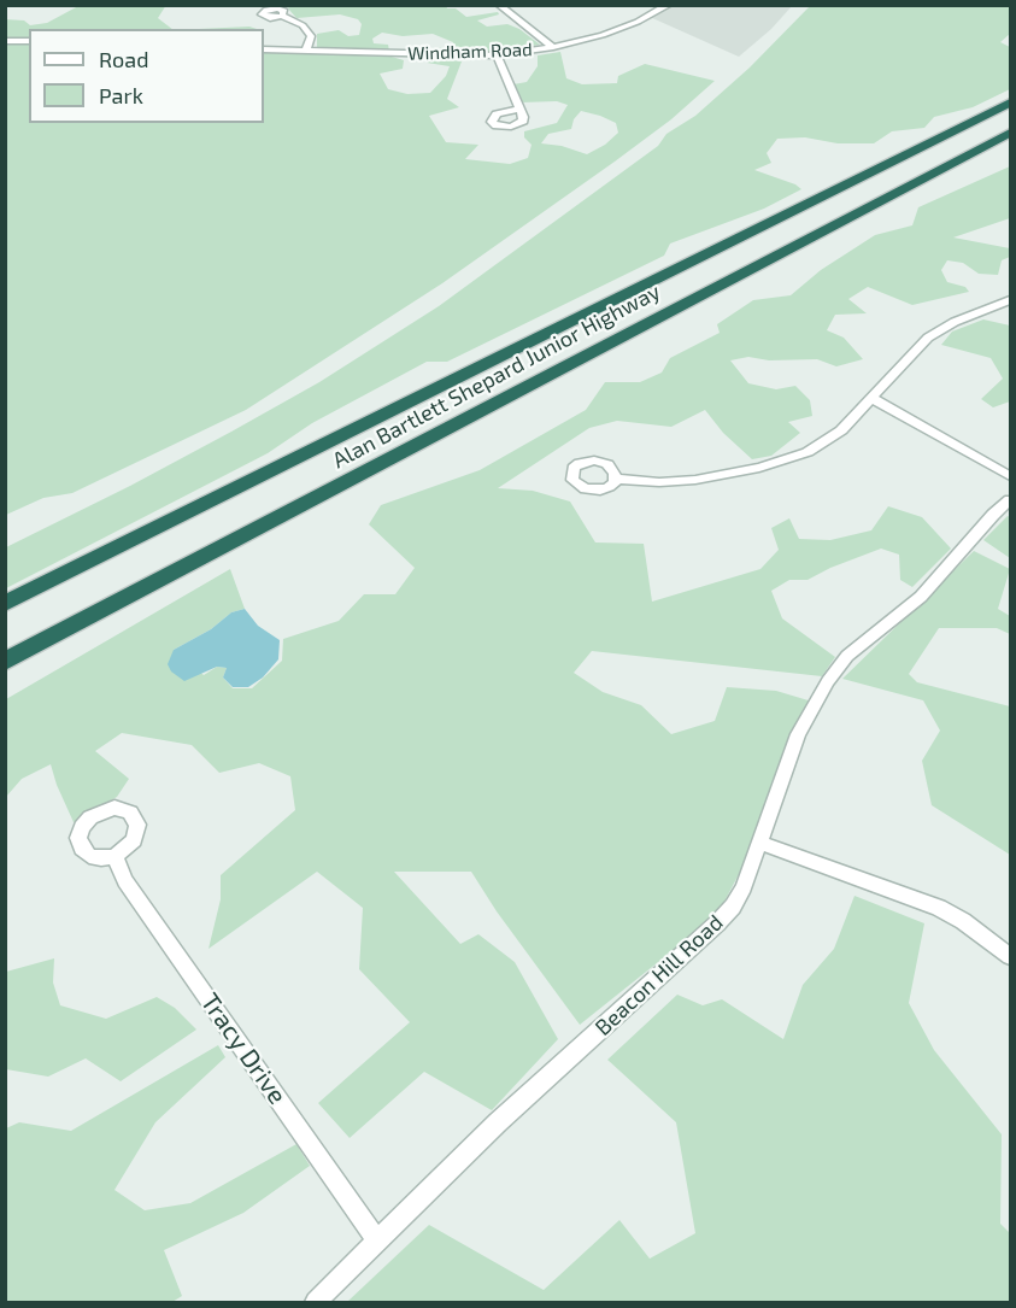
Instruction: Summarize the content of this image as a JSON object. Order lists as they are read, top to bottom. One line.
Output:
{"streets":{"highway":["Alan Bartlett Shepard Junior Highway"],"street":["Windham Road","Beacon Hill Road","Tracy Drive"]},"crossings":[["Beacon Hill Road","Tracy Drive"]],"legend":["Road","Park"]}
